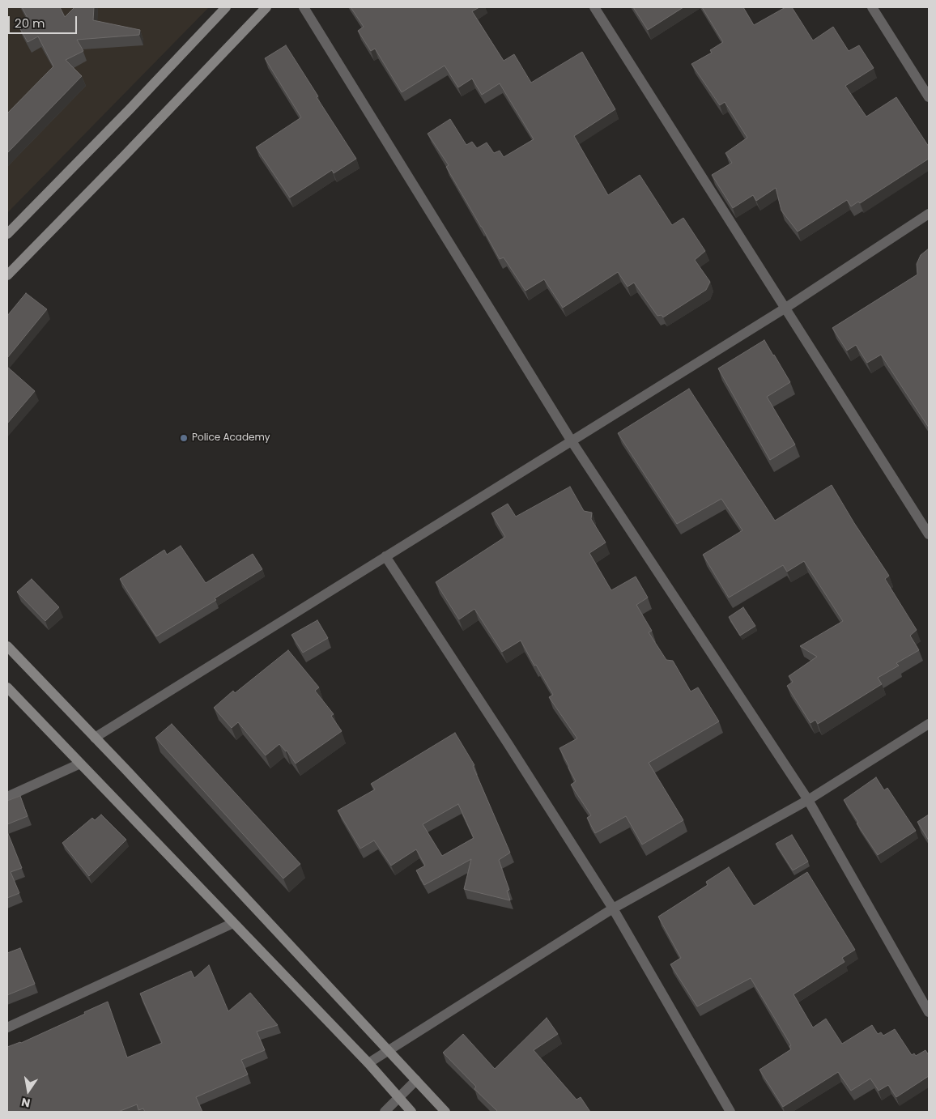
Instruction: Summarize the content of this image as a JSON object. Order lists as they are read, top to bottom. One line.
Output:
{"places":["Police Academy"],"scale_bar":"20 m","north":"bottom"}
